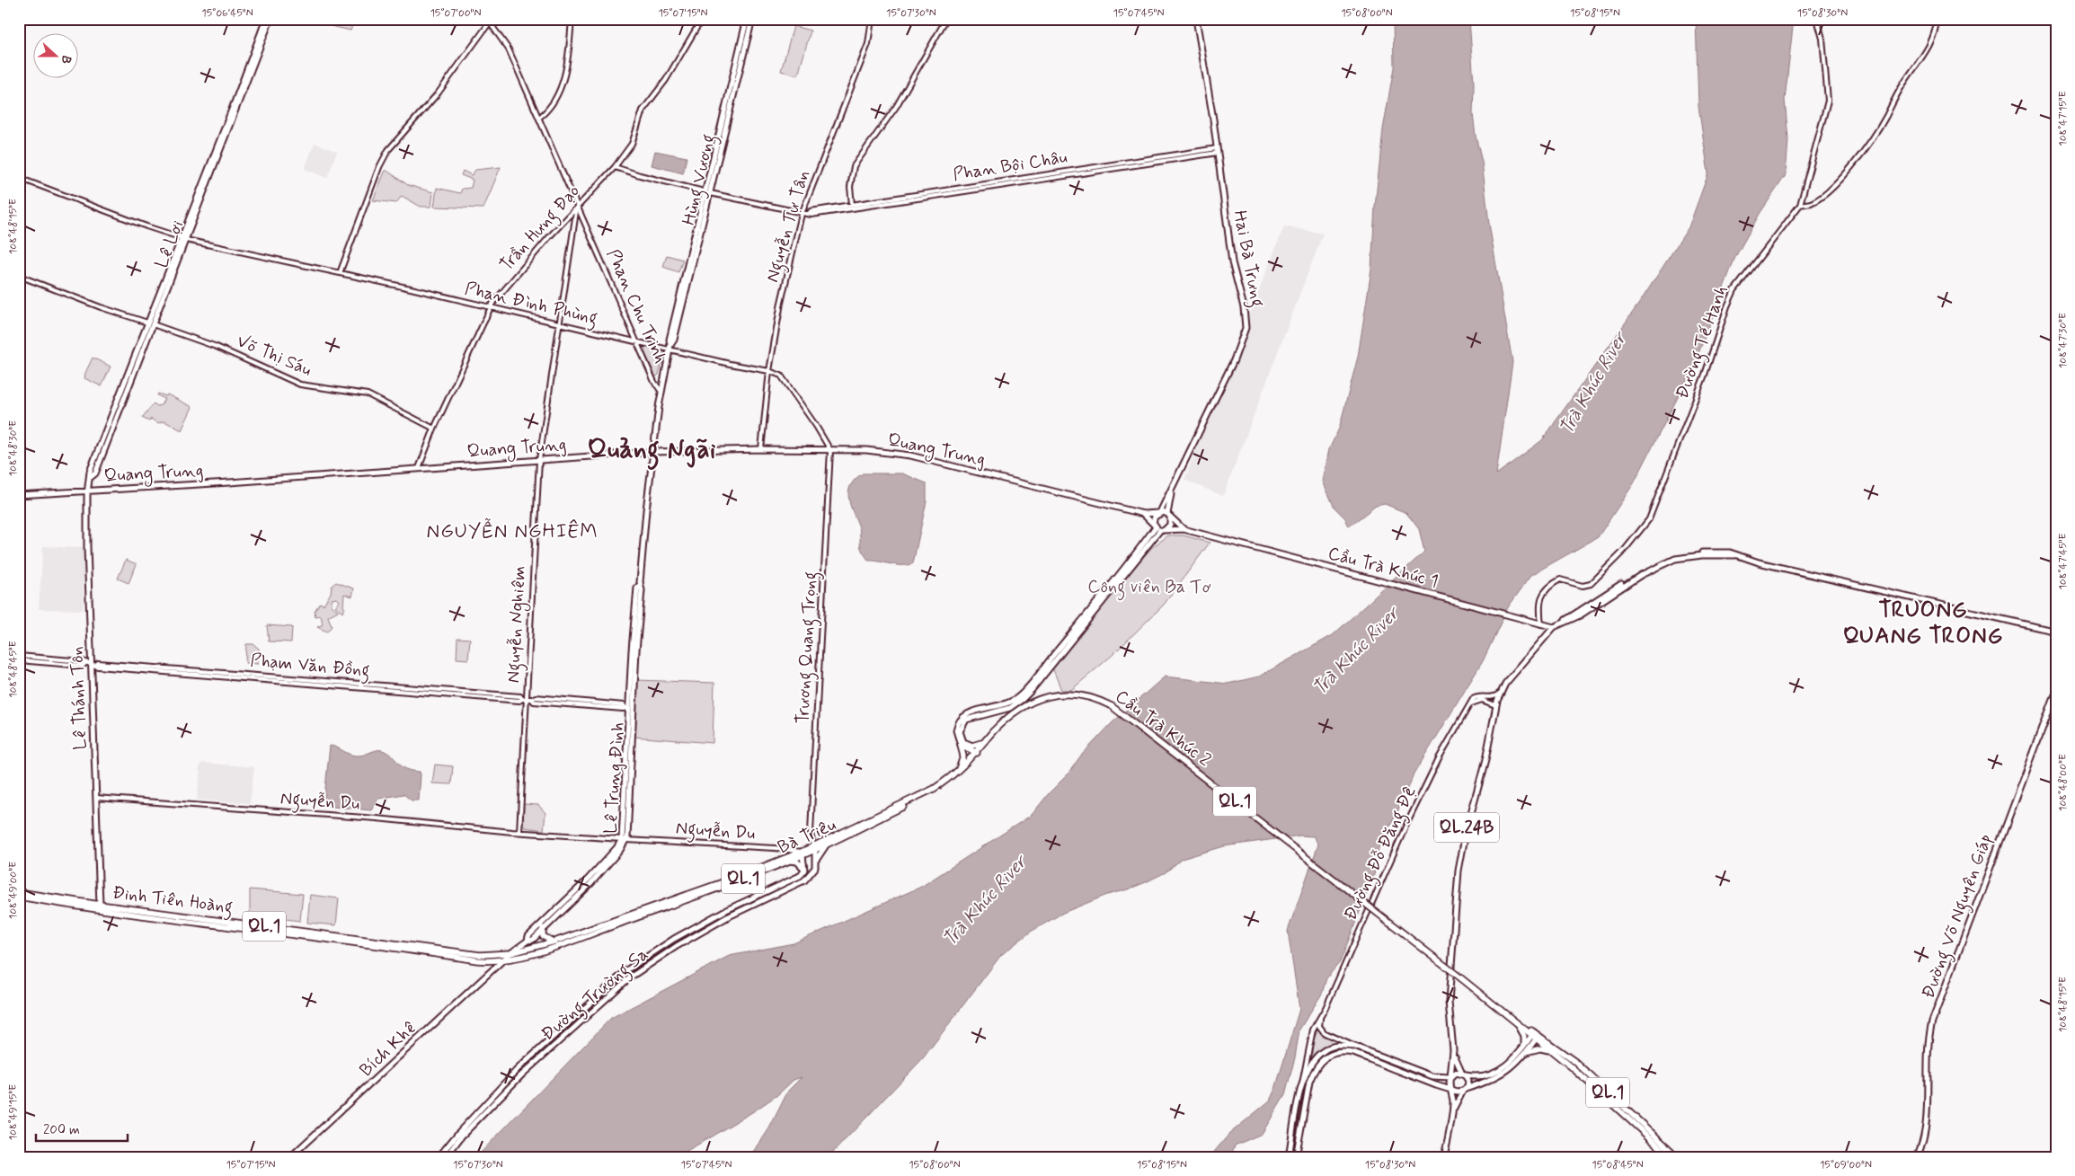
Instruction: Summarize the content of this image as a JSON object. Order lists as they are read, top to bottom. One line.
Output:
{"streets":{"highway":["Cầu Trà Khúc 2","QL.1","Bà Triệu","Đinh Tiên Hoàng"],"main road":["Hùng Vương","Lê Lợi","Hai Bà Trưng","Quang Trung","Cầu Trà Khúc 1","Lê Thánh Tôn","Lê Trung Đình","QL.24B","Đường Võ Nguyên Giáp","Đường Trường Sa","Bích Khê"],"street":["Phan Bội Châu","Nguyễn Tự Tân","Trần Hưng Đạo","Phan Đình Phùng","Phan Chu Trinh","Đường Tế Hanh","Võ Thị Sáu","Nguyễn Nghiêm","Trương Quang Trọng","Phạm Văn Đồng","Nguyễn Du","Đường Đỗ Đăng Đệ"]},"crossings":[["Phan Bội Châu","Hùng Vương"],["Phan Bội Châu","Nguyễn Tự Tân"],["Phan Bội Châu","Hai Bà Trưng"],["Hùng Vương","Phan Đình Phùng"],["Hùng Vương","Phan Chu Trinh"],["Hùng Vương","Quang Trung"],["Hùng Vương","Lê Trung Đình"],["Nguyễn Tự Tân","Phan Đình Phùng"],["Nguyễn Tự Tân","Quang Trung"],["Trần Hưng Đạo","Phan Đình Phùng"],["Trần Hưng Đạo","Phan Chu Trinh"],["Trần Hưng Đạo","Võ Thị Sáu"],["Trần Hưng Đạo","Quang Trung"],["Trần Hưng Đạo","Nguyễn Nghiêm"],["Lê Lợi","Phan Đình Phùng"],["Lê Lợi","Võ Thị Sáu"],["Lê Lợi","Quang Trung"],["Lê Lợi","Lê Thánh Tôn"],["Hai Bà Trưng","Quang Trung"],["Phan Đình Phùng","Phan Chu Trinh"],["Phan Đình Phùng","Quang Trung"],["Phan Đình Phùng","Nguyễn Nghiêm"],["Phan Đình Phùng","Trương Quang Trọng"],["Phan Chu Trinh","Nguyễn Nghiêm"],["Đường Tế Hanh","Cầu Trà Khúc 1"],["Quang Trung","Nguyễn Nghiêm"],["Quang Trung","Trương Quang Trọng"],["Quang Trung","Lê Thánh Tôn"],["Quang Trung","Lê Trung Đình"],["Cầu Trà Khúc 1","QL.24B"],["Nguyễn Nghiêm","Phạm Văn Đồng"],["Nguyễn Nghiêm","Nguyễn Du"],["Trương Quang Trọng","Bà Triệu"],["Phạm Văn Đồng","Lê Thánh Tôn"],["Phạm Văn Đồng","Lê Trung Đình"],["Lê Thánh Tôn","Nguyễn Du"],["Lê Thánh Tôn","Đinh Tiên Hoàng"],["Cầu Trà Khúc 2","QL.1"],["Cầu Trà Khúc 2","Bà Triệu"],["Lê Trung Đình","Nguyễn Du"],["Lê Trung Đình","Bích Khê"],["Nguyễn Du","Bà Triệu"],["Bà Triệu","Đinh Tiên Hoàng"],["Bà Triệu","Đường Trường Sa"],["Bà Triệu","Bích Khê"],["Đinh Tiên Hoàng","Bích Khê"]],"districts":["Quảng Ngãi","NGUYỄN NGHIÊM","TRUONG QUANG TRONG"],"water":["Trà Khúc River"],"parks":["Công viên Ba Tơ"],"scale_bar":"200 m","north":"right","coordinates":["15°06'45\"N","15°07'00\"N","15°07'15\"N","15°07'30\"N","15°07'45\"N","15°08'00\"N","15°08'15\"N","15°08'30\"N","108°47'15\"E","108°48'15\"E","108°47'30\"E","108°48'30\"E","108°47'45\"E","108°48'45\"E","108°48'00\"E","108°49'00\"E","108°49'15\"E","15°08'45\"N","15°09'00\"N"]}
